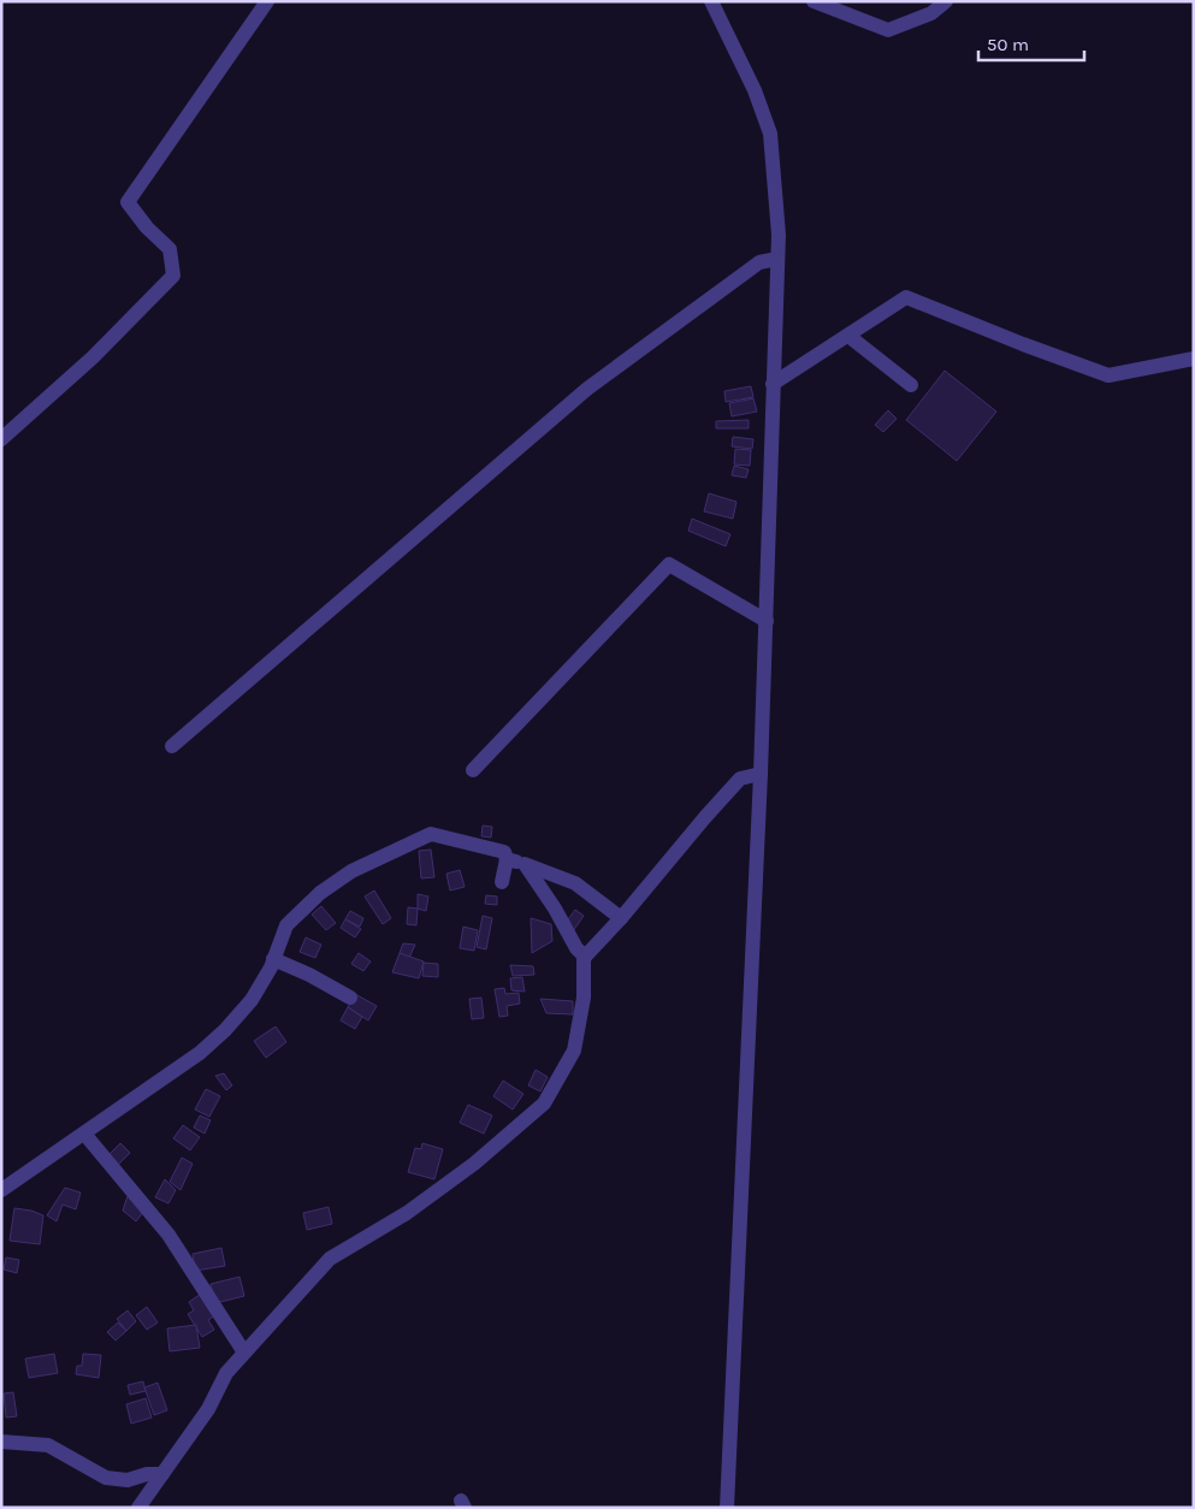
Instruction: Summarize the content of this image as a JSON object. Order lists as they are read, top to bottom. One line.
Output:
{"scale_bar":"50 m"}
